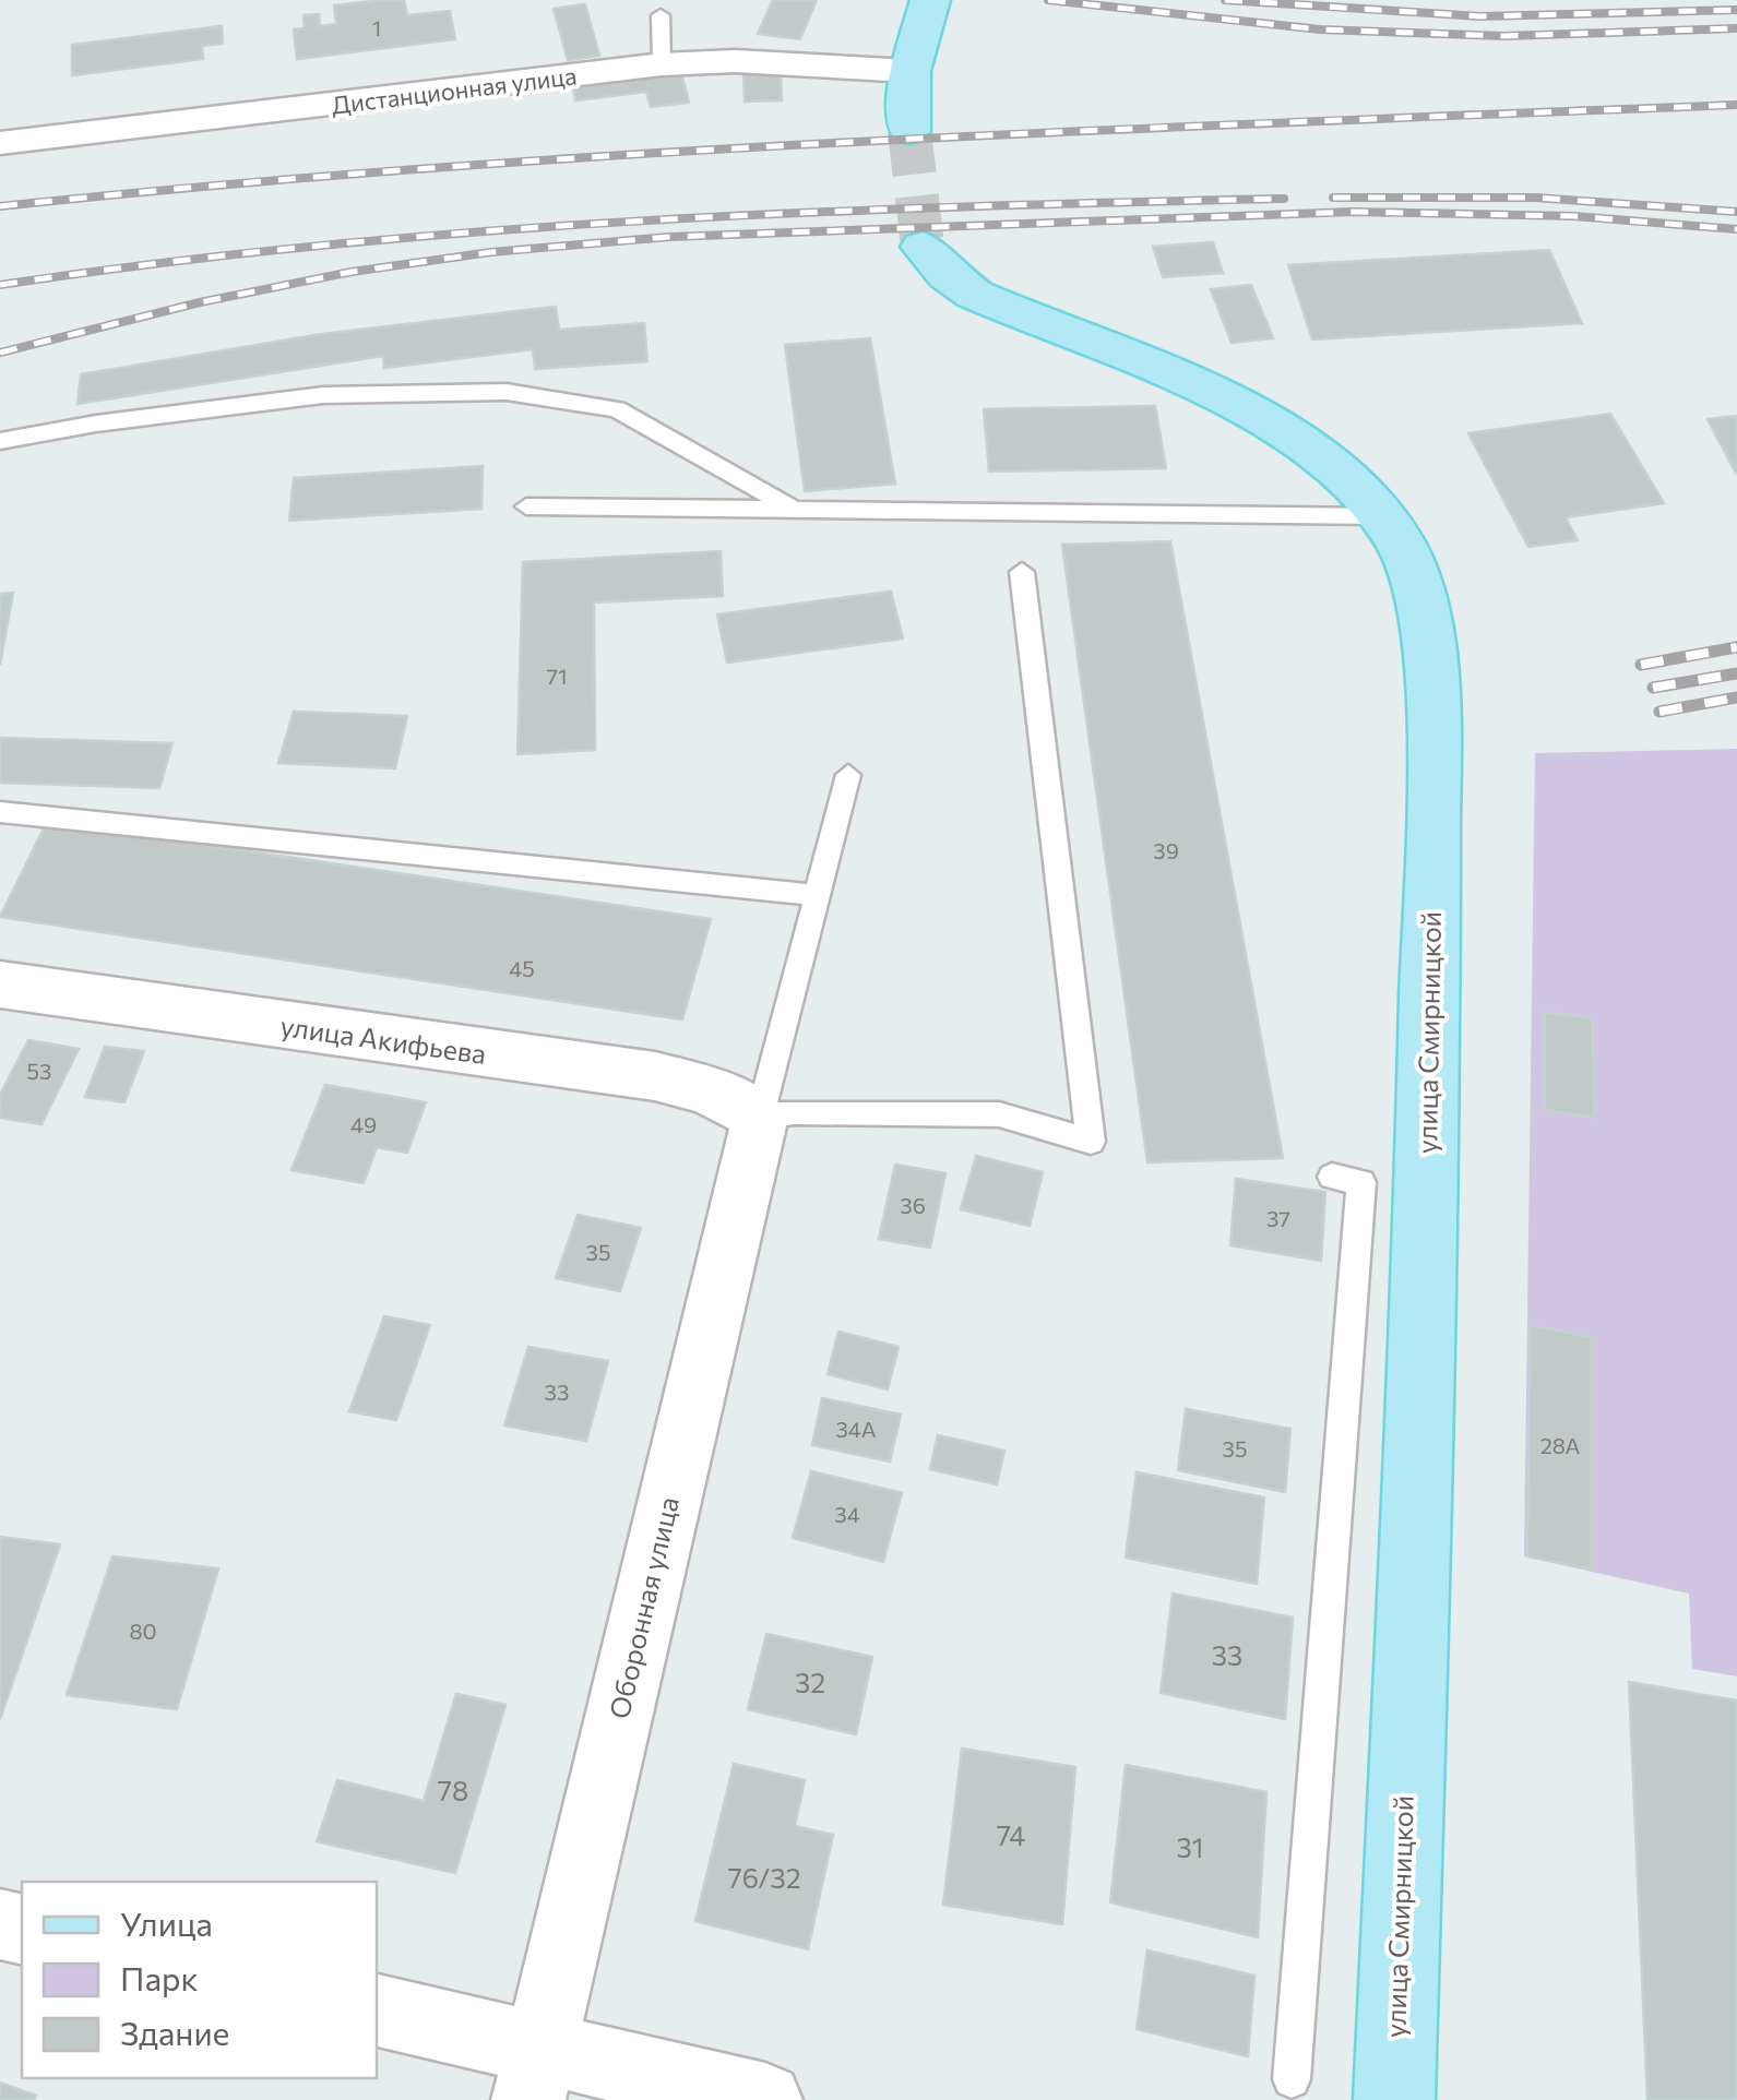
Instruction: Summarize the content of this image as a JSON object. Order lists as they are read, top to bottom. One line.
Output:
{"streets":{"main road":["улица Смирницкой"],"street":["Дистанционная улица","улица Акифьева","Оборонная улица"]},"crossings":[["улица Акифьева","Оборонная улица"]],"house_numbers":["1","71","39","45","53","49","36","37","35","33","34А","28А","35","34","80","33","32","78","74","31","76/32"],"legend":["Улица","Парк","Здание"]}
